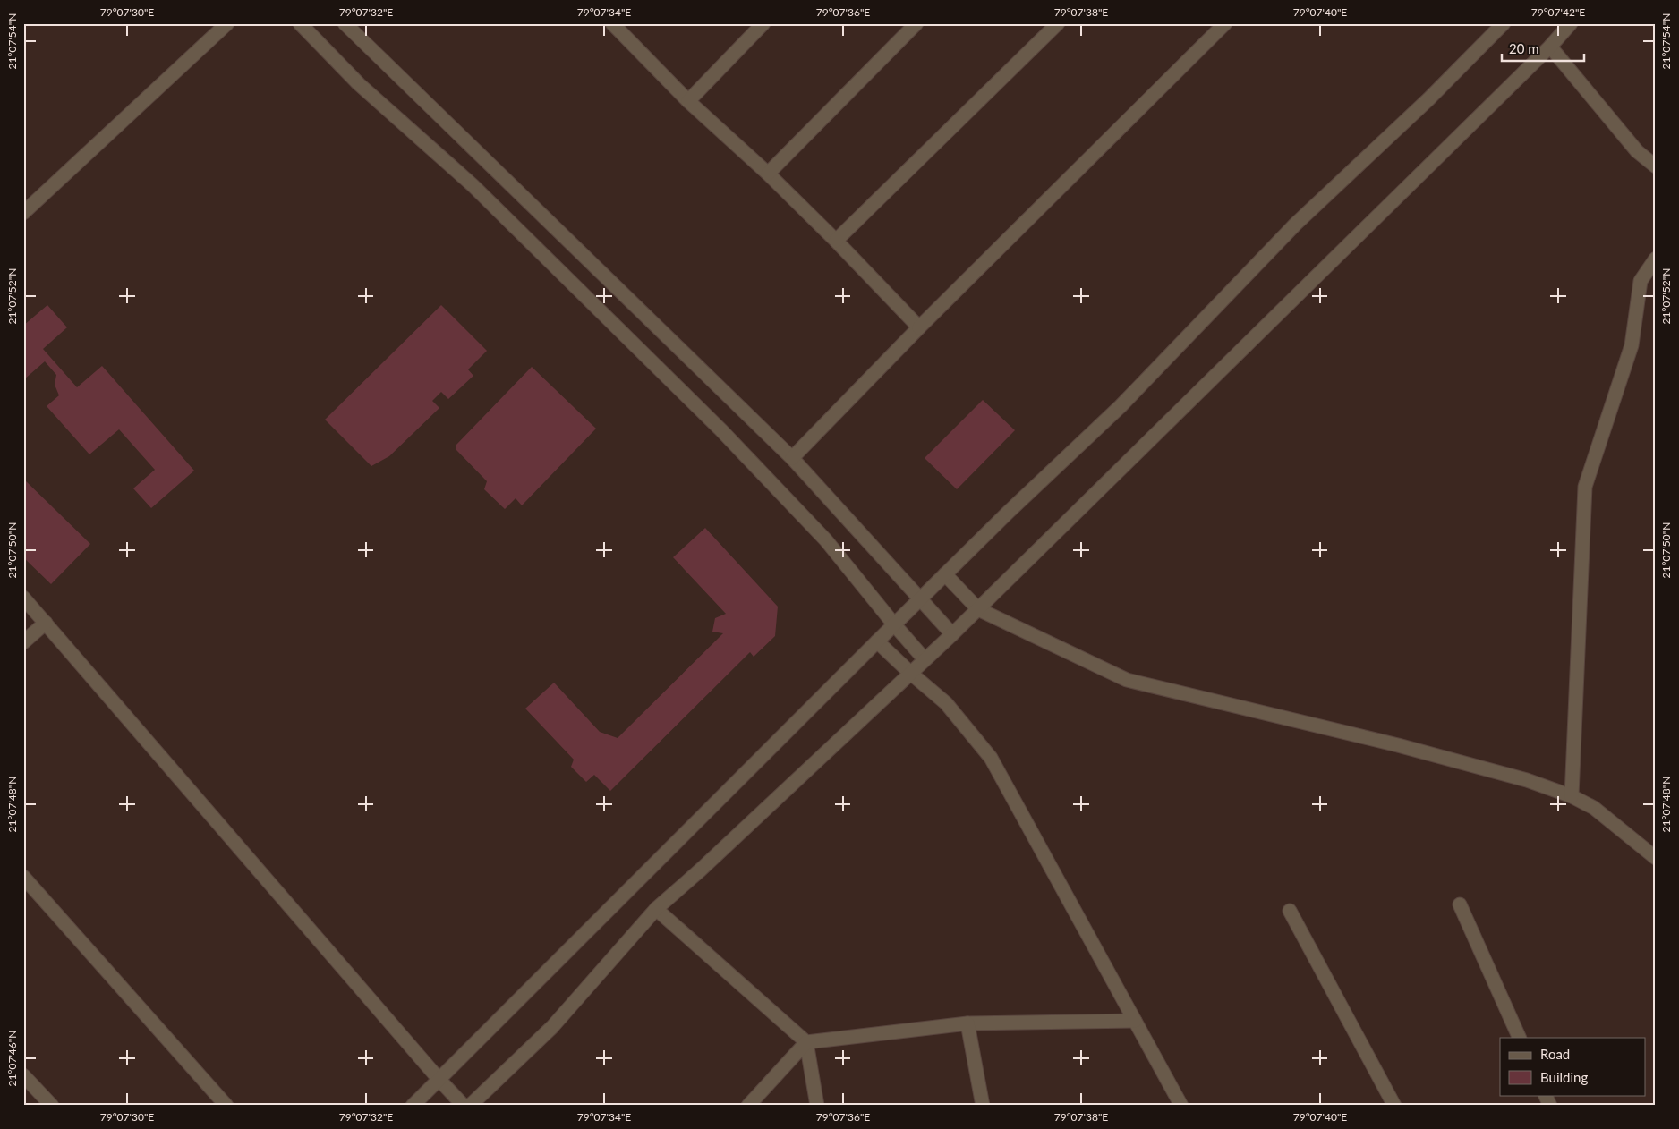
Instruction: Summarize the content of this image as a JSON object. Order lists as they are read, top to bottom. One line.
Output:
{"legend":["Road","Building"],"scale_bar":"20 m","coordinates":["79°07'30\"E","79°07'32\"E","79°07'34\"E","79°07'36\"E","79°07'38\"E","79°07'40\"E","79°07'42\"E","21°07'54\"N","21°07'52\"N","21°07'50\"N","21°07'48\"N","21°07'46\"N"]}
